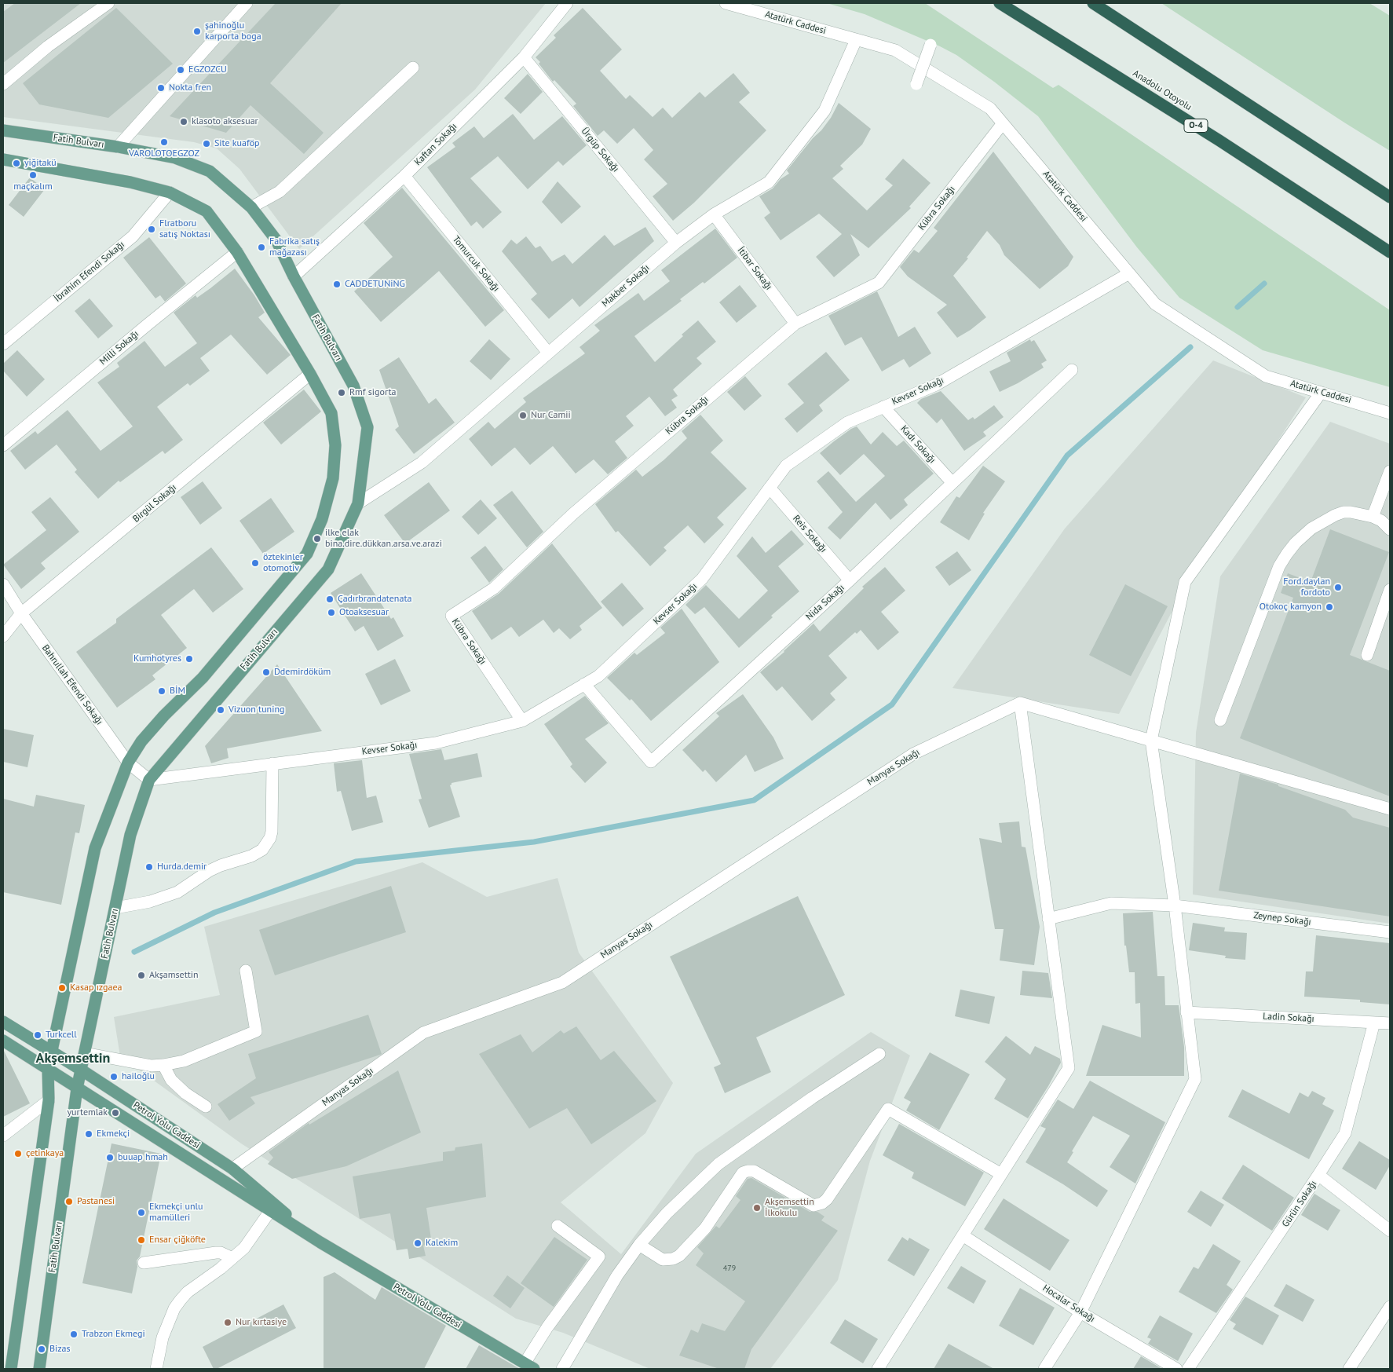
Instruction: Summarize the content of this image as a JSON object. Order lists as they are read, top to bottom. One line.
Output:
{"streets":{"highway":["Anadolu Otoyolu","O-4"],"main road":["Fatih Bulvarı","Petrol Yolu Caddesi"],"street":["Atatürk Caddesi","Kaftan Sokağı","Ürgüp Sokağı","Kübra Sokağı","Tomurcuk Sokağı","İtibar Sokağı","İbrahim Efendi Sokağı","Makber Sokağı","Milli Sokağı","Kevser Sokağı","Kadı Sokağı","Birgül Sokağı","Reis Sokağı","Nida Sokağı","Bahrullah Efendi Sokağı","Manyas Sokağı","Zeynep Sokağı","Ladin Sokağı","Gürün Sokağı","Hocalar Sokağı"]},"crossings":[["Atatürk Caddesi","Kübra Sokağı"],["Atatürk Caddesi","Makber Sokağı"],["Atatürk Caddesi","Kevser Sokağı"],["Fatih Bulvarı","Kaftan Sokağı"],["Fatih Bulvarı","Makber Sokağı"],["Fatih Bulvarı","Kevser Sokağı"],["Fatih Bulvarı","Bahrullah Efendi Sokağı"],["Fatih Bulvarı","Petrol Yolu Caddesi"],["Kaftan Sokağı","Ürgüp Sokağı"],["Kaftan Sokağı","Tomurcuk Sokağı"],["Ürgüp Sokağı","Makber Sokağı"],["Kübra Sokağı","İtibar Sokağı"],["Kübra Sokağı","Kevser Sokağı"],["Tomurcuk Sokağı","Makber Sokağı"],["İtibar Sokağı","Makber Sokağı"],["Kevser Sokağı","Kadı Sokağı"],["Kevser Sokağı","Reis Sokağı"],["Kevser Sokağı","Nida Sokağı"],["Kevser Sokağı","Bahrullah Efendi Sokağı"],["Kadı Sokağı","Nida Sokağı"],["Birgül Sokağı","Bahrullah Efendi Sokağı"],["Reis Sokağı","Nida Sokağı"],["Manyas Sokağı","Petrol Yolu Caddesi"],["Ladin Sokağı","Gürün Sokağı"]],"districts":["Akşemsettin"],"places":["şahinoğlu karporta boga","EGZOZCU","Nokta fren","klasoto aksesuar","VAROLOTOEGZOZ","Site kuaföp","yiğitakü","maçkalım","Flratboru satış Noktası","Fabrika satış mağazası","CADDETUNiNG","Rmf sigorta","Nur Camii","ilke elak bina.dire.dükkan.arsa.ve.arazi","öztekinler otomotiv","Ford.daylan fordoto","Çadırbrandatenata","Otokoç kamyon","Otoaksesuar","Kumhotyres","Ddemirdöküm","BİM","Vizuon tuning","Hurda.demir","Akşamsettin","Kasap ızgaea","Turkcell","hailoğlu","yurtemlak","Ekmekçi","çetinkaya","buuap hmah","Pastanesi","Akşemsettin İlkokulu","Ekmekçi unlu mamülleri","Ensar çiğköfte","Kalekim","Nur kırtasiye","Trabzon Ekmegi","Bizas"],"house_numbers":["479"]}
